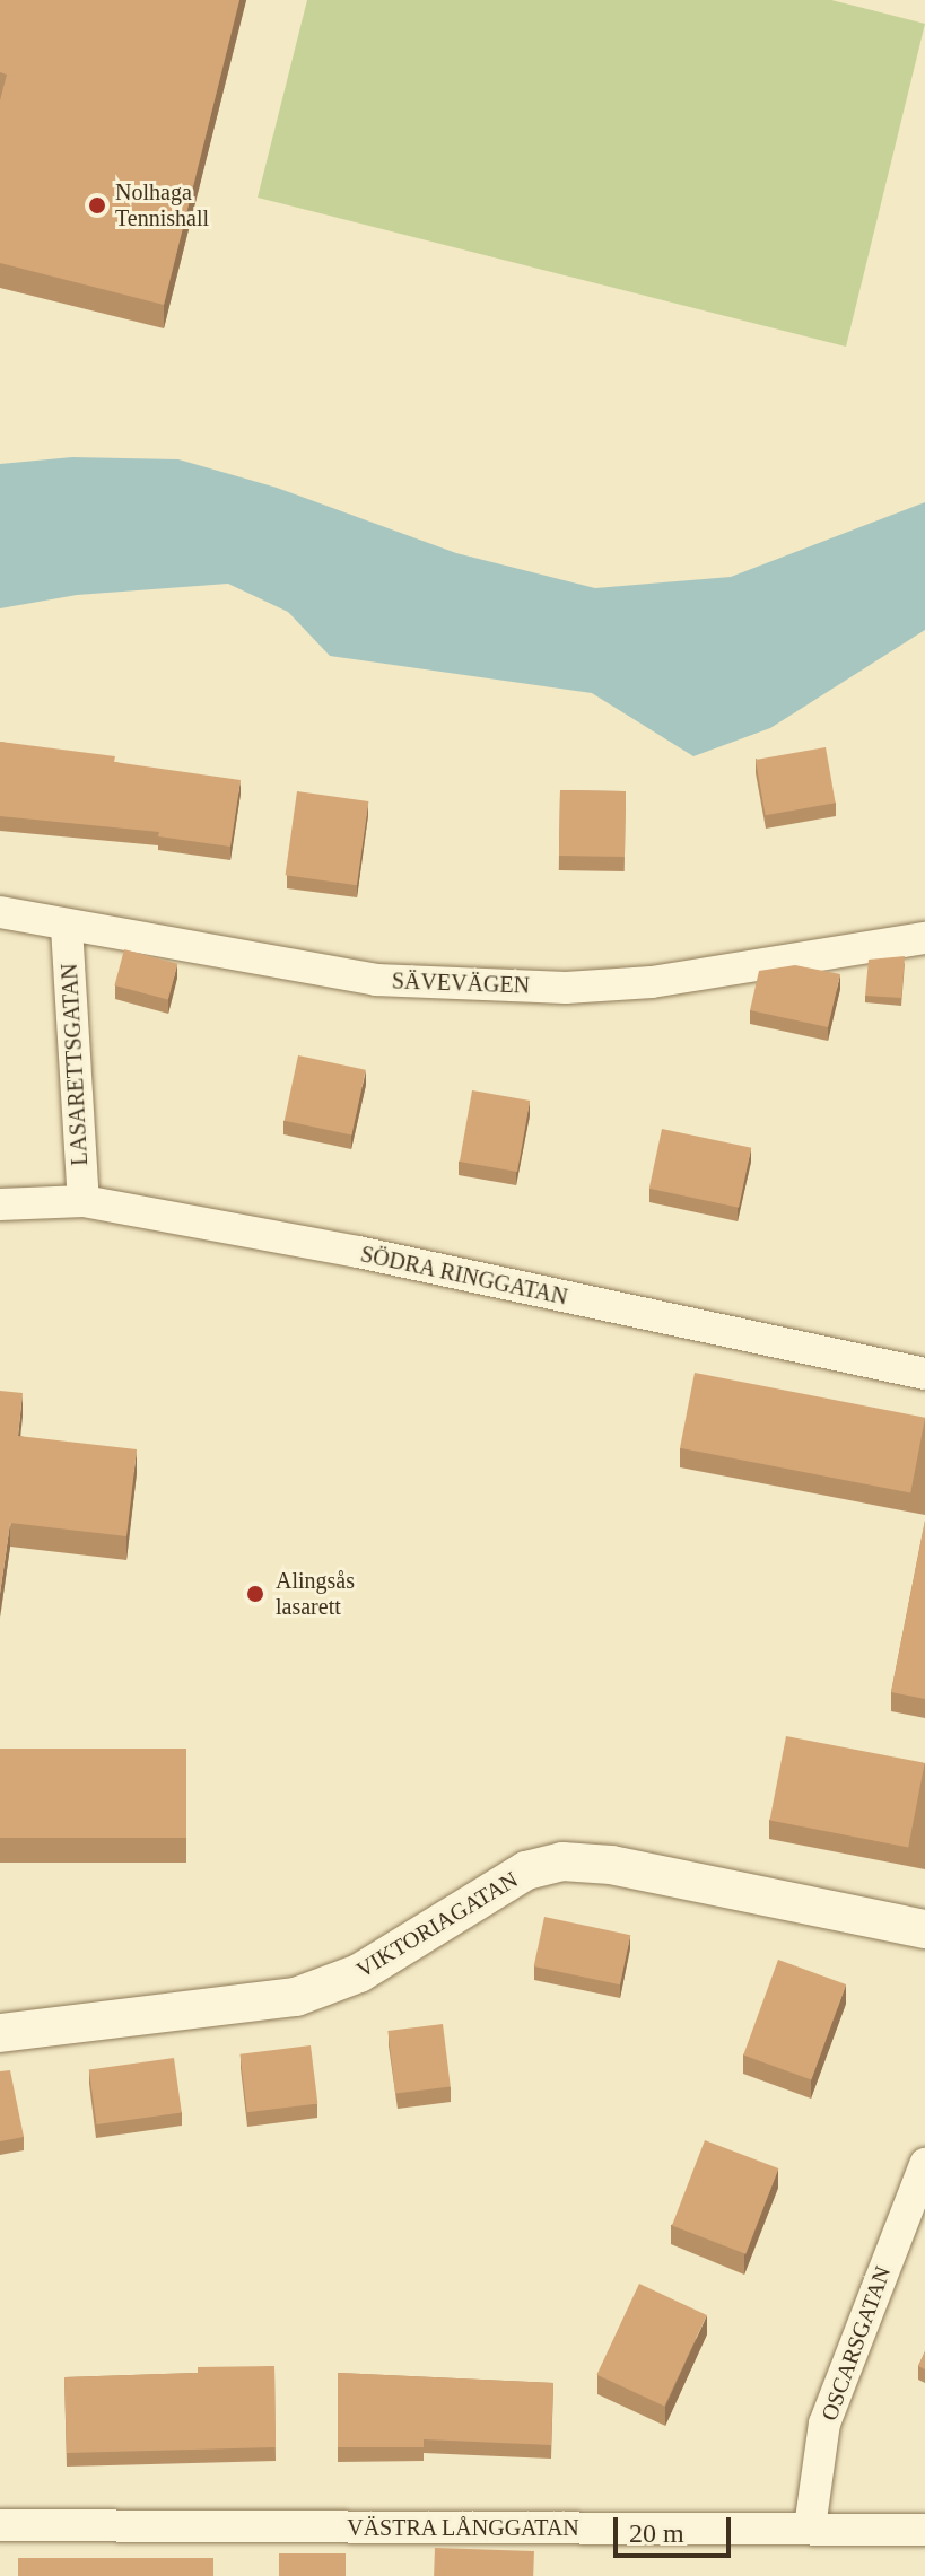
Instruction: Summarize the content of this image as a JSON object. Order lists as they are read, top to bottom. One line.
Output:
{"streets":{"street":["SÄVEVÄGEN","LASARETTSGATAN","SÖDRA RINGGATAN","VIKTORIAGATAN","OSCARSGATAN","VÄSTRA LÅNGGATAN"]},"crossings":[["SÄVEVÄGEN","LASARETTSGATAN"],["LASARETTSGATAN","SÖDRA RINGGATAN"],["OSCARSGATAN","VÄSTRA LÅNGGATAN"]],"places":["Nolhaga Tennishall","Alingsås lasarett"],"scale_bar":"20 m"}
